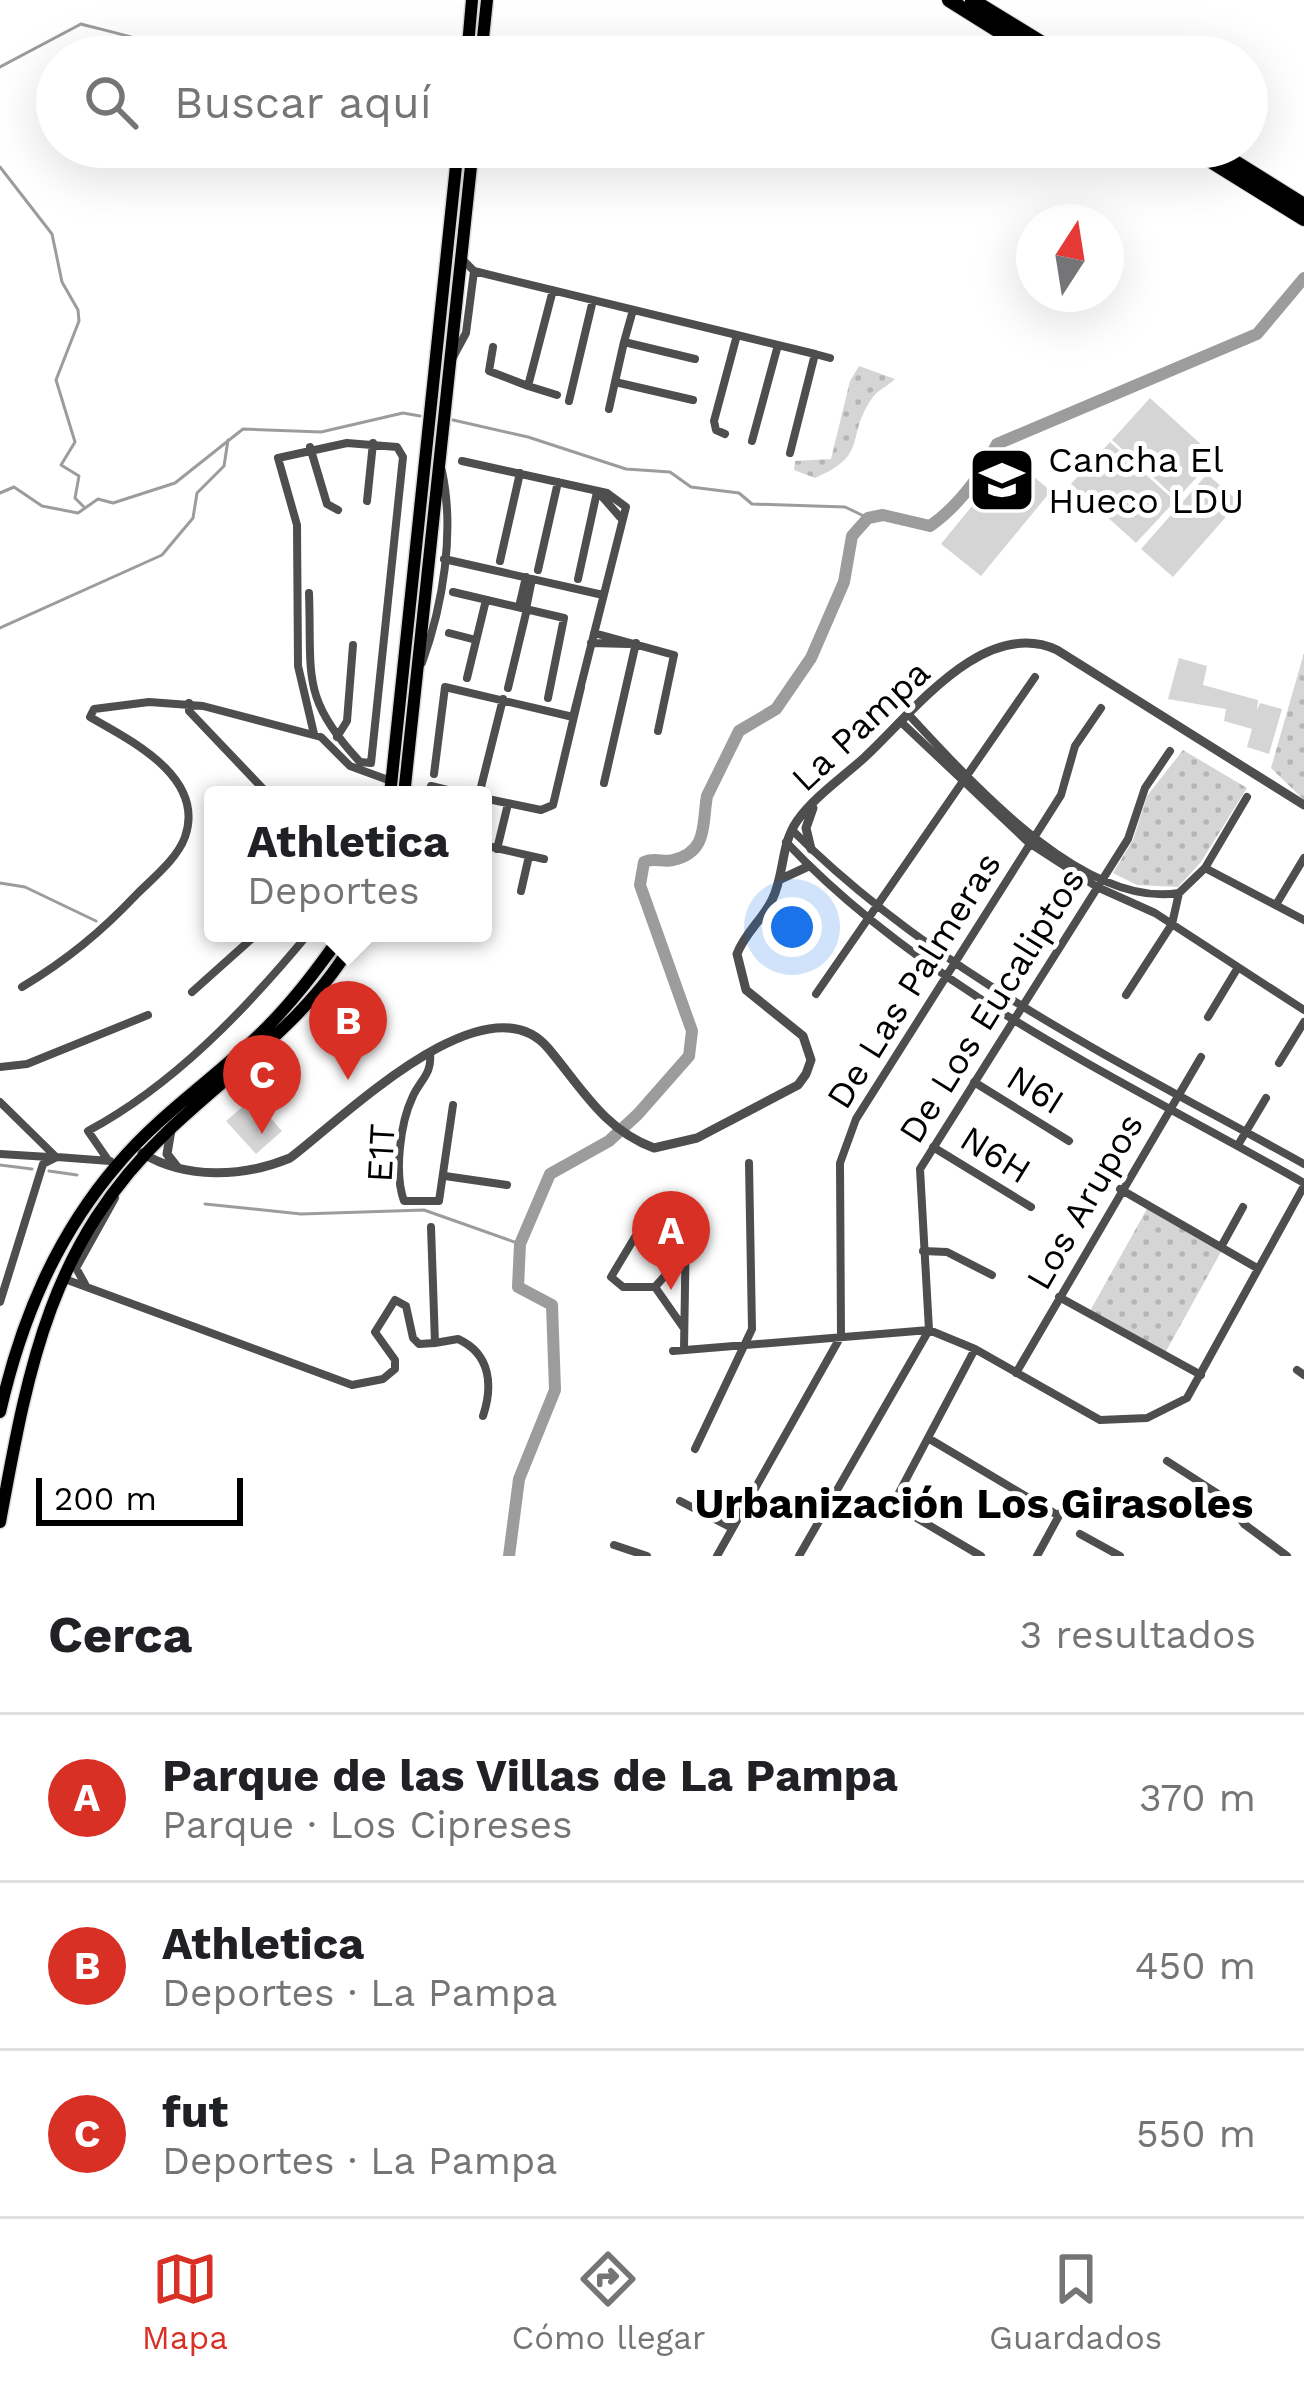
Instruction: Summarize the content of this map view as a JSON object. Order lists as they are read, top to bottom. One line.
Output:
{"streets":{"street":["La Pampa","De Las Palmeras","De Los Eucaliptos","N6I","E1T","N6H","Los Arupos"]},"crossings":[["La Pampa","E1T"],["De Los Eucaliptos","N6I"],["De Los Eucaliptos","N6H"]],"districts":["Urbanización Los Girasoles"],"places":{"school or university":["Cancha El Hueco LDU"]},"scale_bar":"200 m","north":"top","page":{"search":"Buscar aquí","popup":["Athletica","Deportes"],"pins":["B","C","A"],"scale":"200 m","heading":["Cerca","3 resultados"],"list":[{"mark":"A","name":"Parque de las Villas de La Pampa","note":"Parque · Los Cipreses","value":"370 m"},{"mark":"B","name":"Athletica","note":"Deportes · La Pampa","value":"450 m"},{"mark":"C","name":"fut","note":"Deportes · La Pampa","value":"550 m"}],"nav":["Mapa","Cómo llegar","Guardados"]}}
